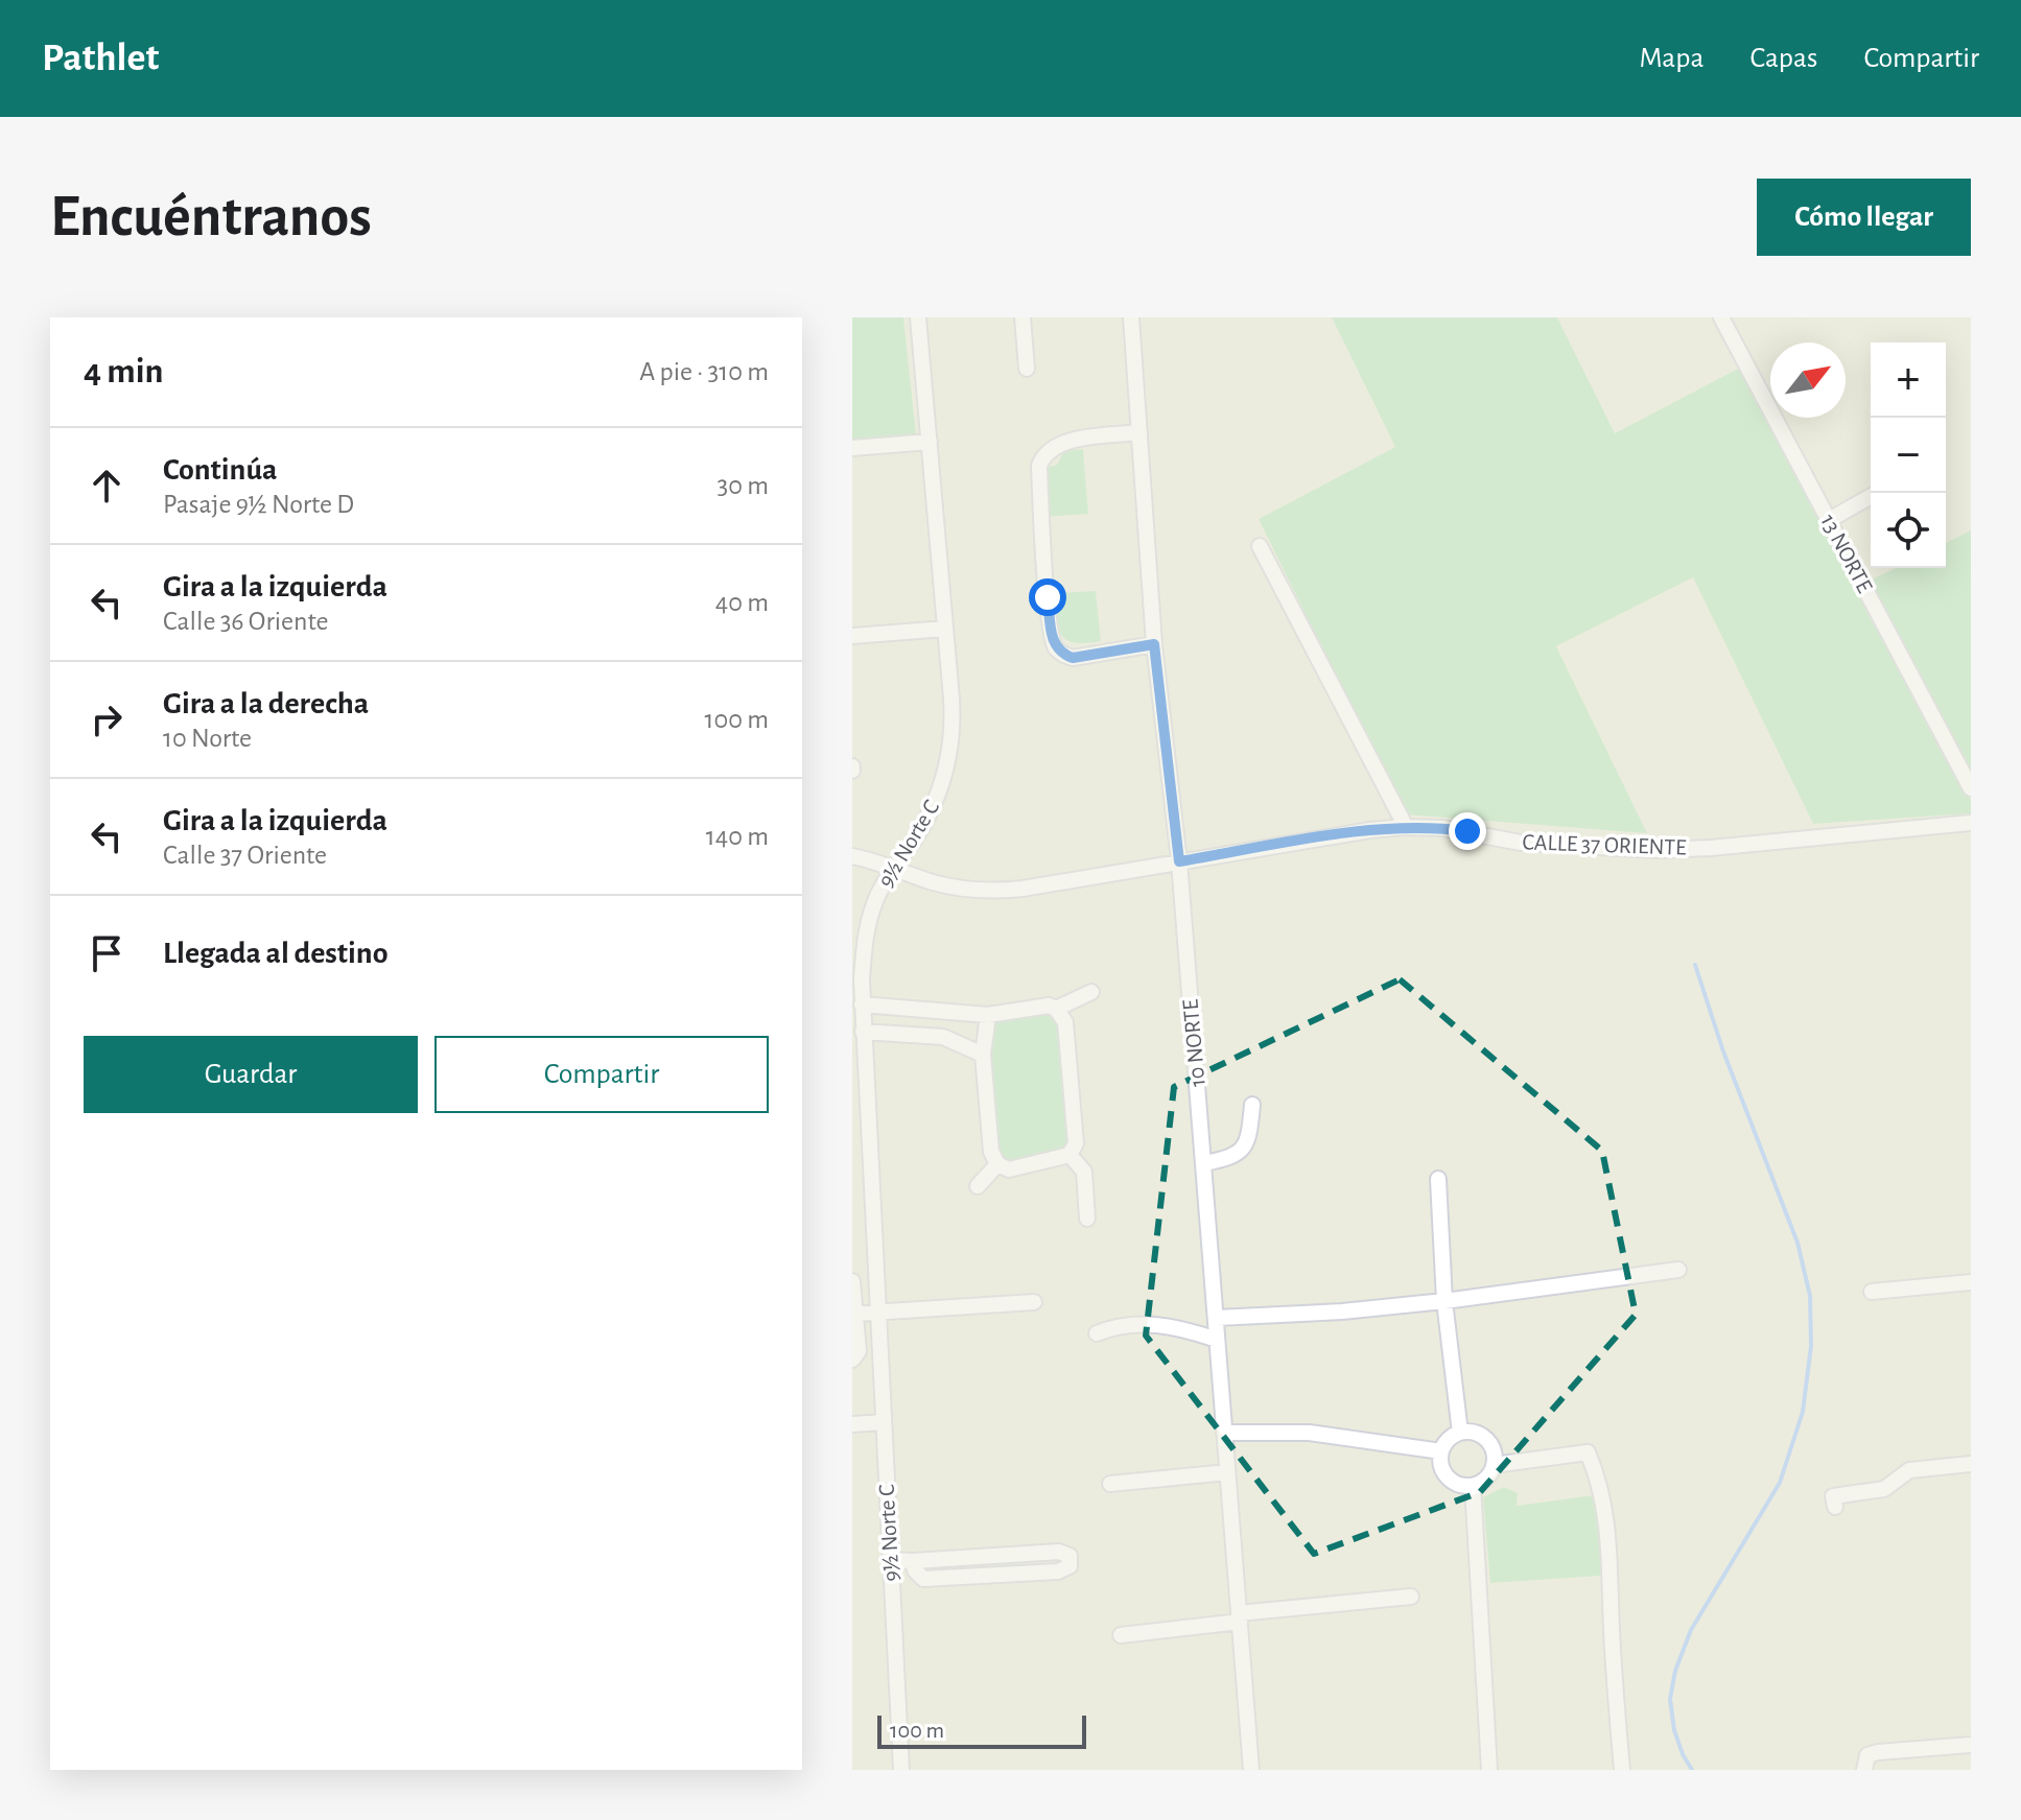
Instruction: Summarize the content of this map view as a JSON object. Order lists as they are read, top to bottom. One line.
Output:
{"streets":{"street":["13 NORTE","9½ Norte C","CALLE 37 ORIENTE","10 NORTE"]},"crossings":[["9½ Norte C","CALLE 37 ORIENTE"],["CALLE 37 ORIENTE","10 NORTE"]],"scale_bar":"100 m","north":"top right","page":{"header":"Pathlet","nav":["Mapa","Capas","Compartir"],"buttons":["Cómo llegar",["Guardar","Compartir"]],"title":"Encuéntranos","heading":["4 min","A pie · 310 m"],"map_buttons":["+","−"],"list":[["Continúa","Pasaje 9½ Norte D","30 m"],["Gira a la izquierda","Calle 36 Oriente","40 m"],["Gira a la derecha","10 Norte","100 m"],["Gira a la izquierda","Calle 37 Oriente","140 m"],"Llegada al destino"],"scale":"100 m"}}
